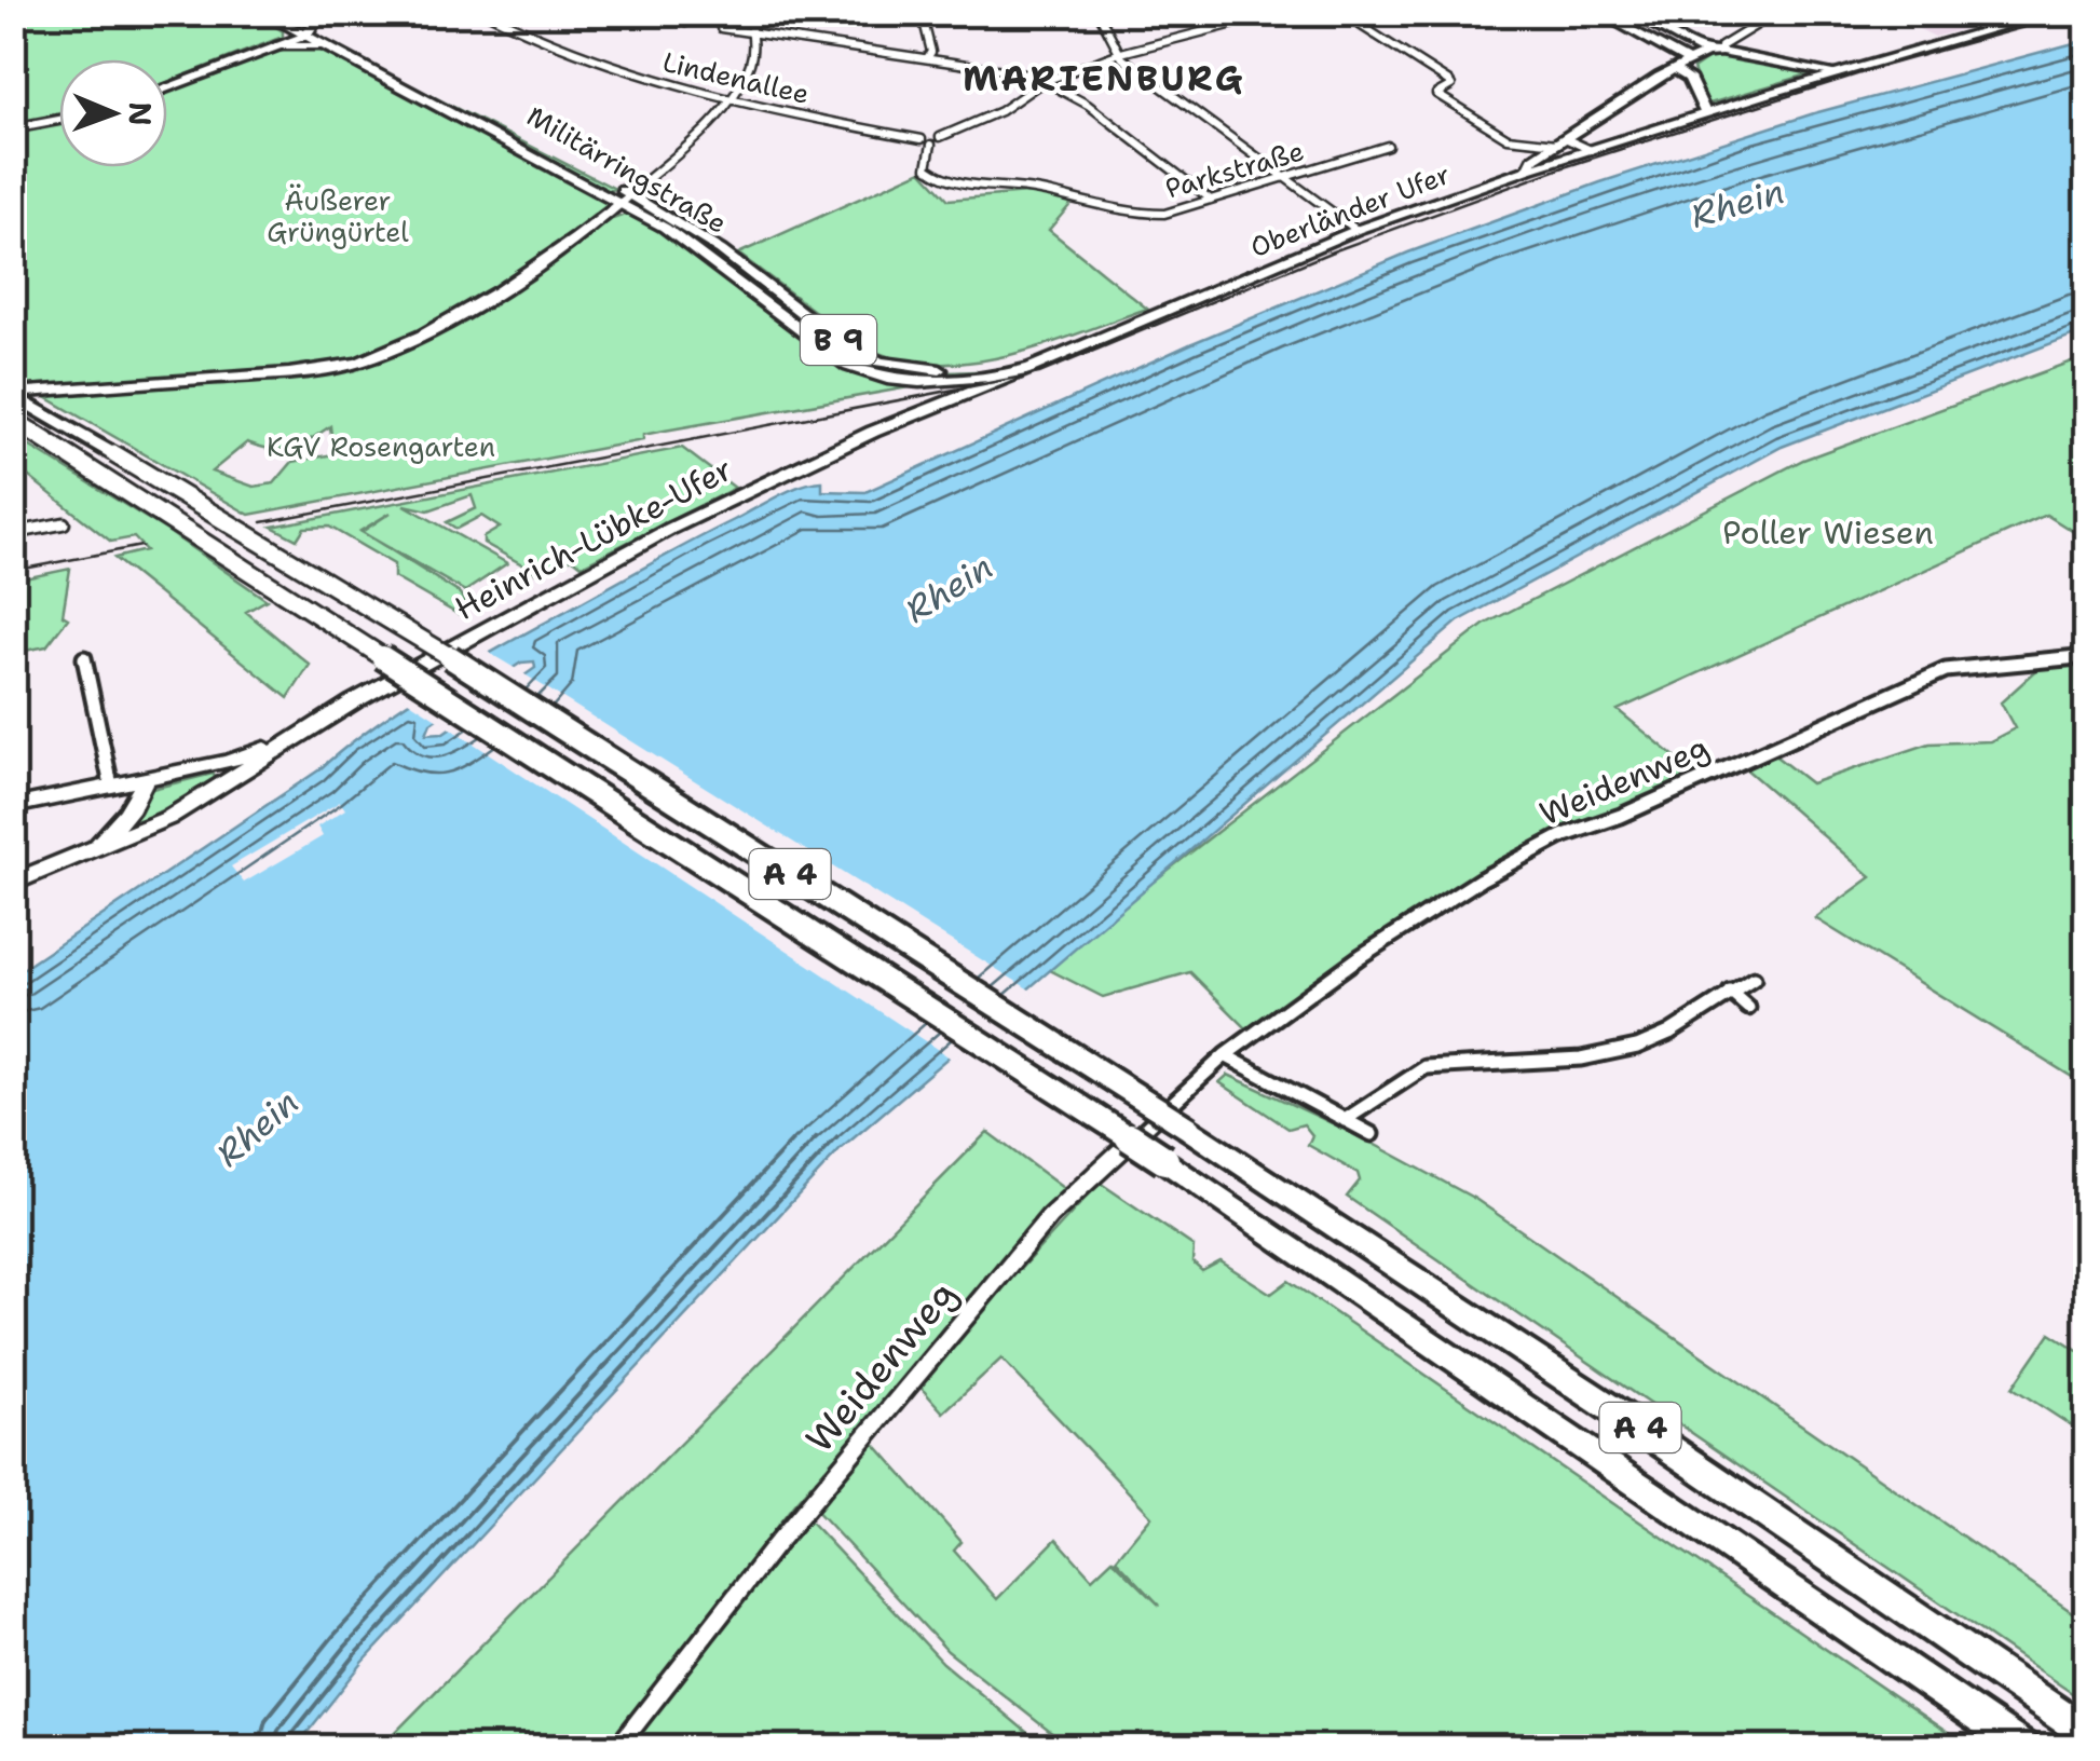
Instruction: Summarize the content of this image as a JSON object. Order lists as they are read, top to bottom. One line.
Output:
{"streets":{"highway":["A 4"],"main road":["Militärringstraße","Oberländer Ufer","B 9","Heinrich-Lübke-Ufer"],"street":["Lindenallee","Parkstraße","Weidenweg"]},"crossings":[["Militärringstraße","Oberländer Ufer"],["Militärringstraße","B 9"],["Militärringstraße","Heinrich-Lübke-Ufer"],["Oberländer Ufer","B 9"],["Oberländer Ufer","Heinrich-Lübke-Ufer"],["B 9","Heinrich-Lübke-Ufer"]],"districts":["MARIENBURG"],"water":["Rhein"],"parks":["Äußerer Grüngürtel","KGV Rosengarten","Poller Wiesen"],"north":"right"}
